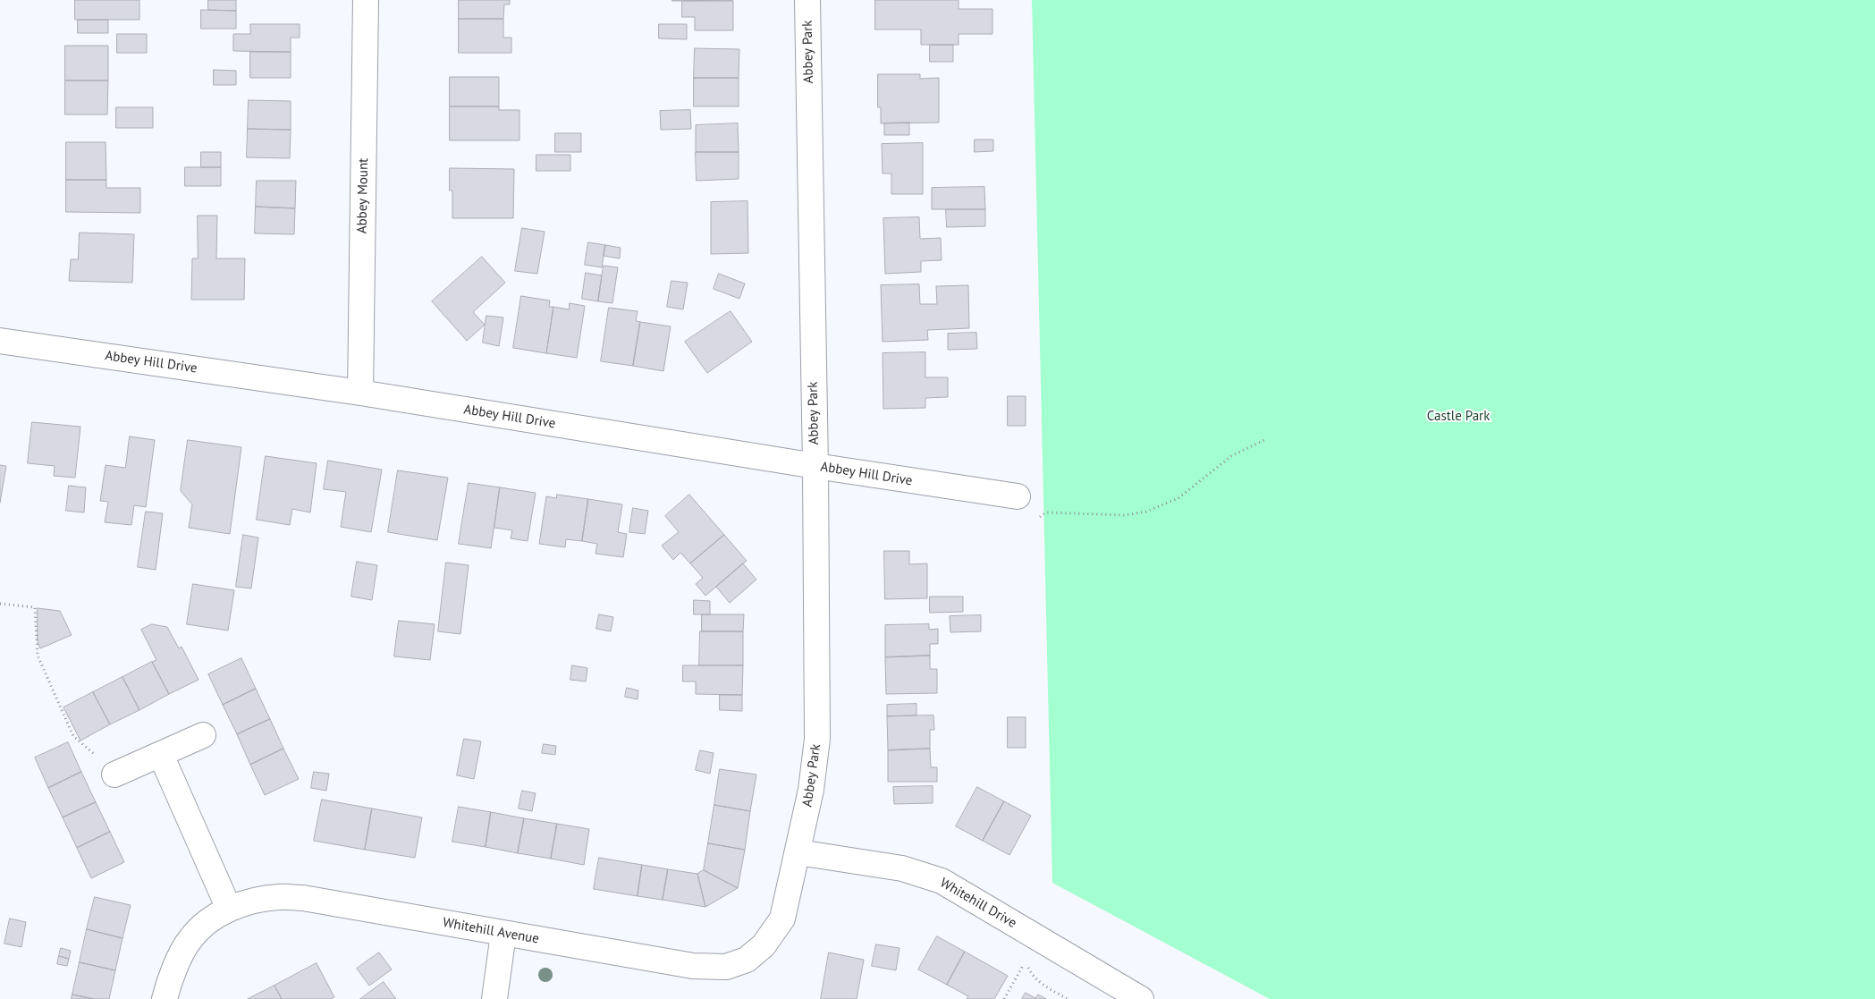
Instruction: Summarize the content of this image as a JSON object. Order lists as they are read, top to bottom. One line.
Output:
{"streets":{"street":["Abbey Park","Abbey Mount","Abbey Hill Drive","Whitehill Drive","Whitehill Avenue"]},"crossings":[["Abbey Park","Abbey Hill Drive"],["Abbey Park","Whitehill Drive"],["Abbey Park","Whitehill Avenue"],["Abbey Mount","Abbey Hill Drive"],["Whitehill Drive","Whitehill Avenue"]],"parks":["Castle Park"]}
